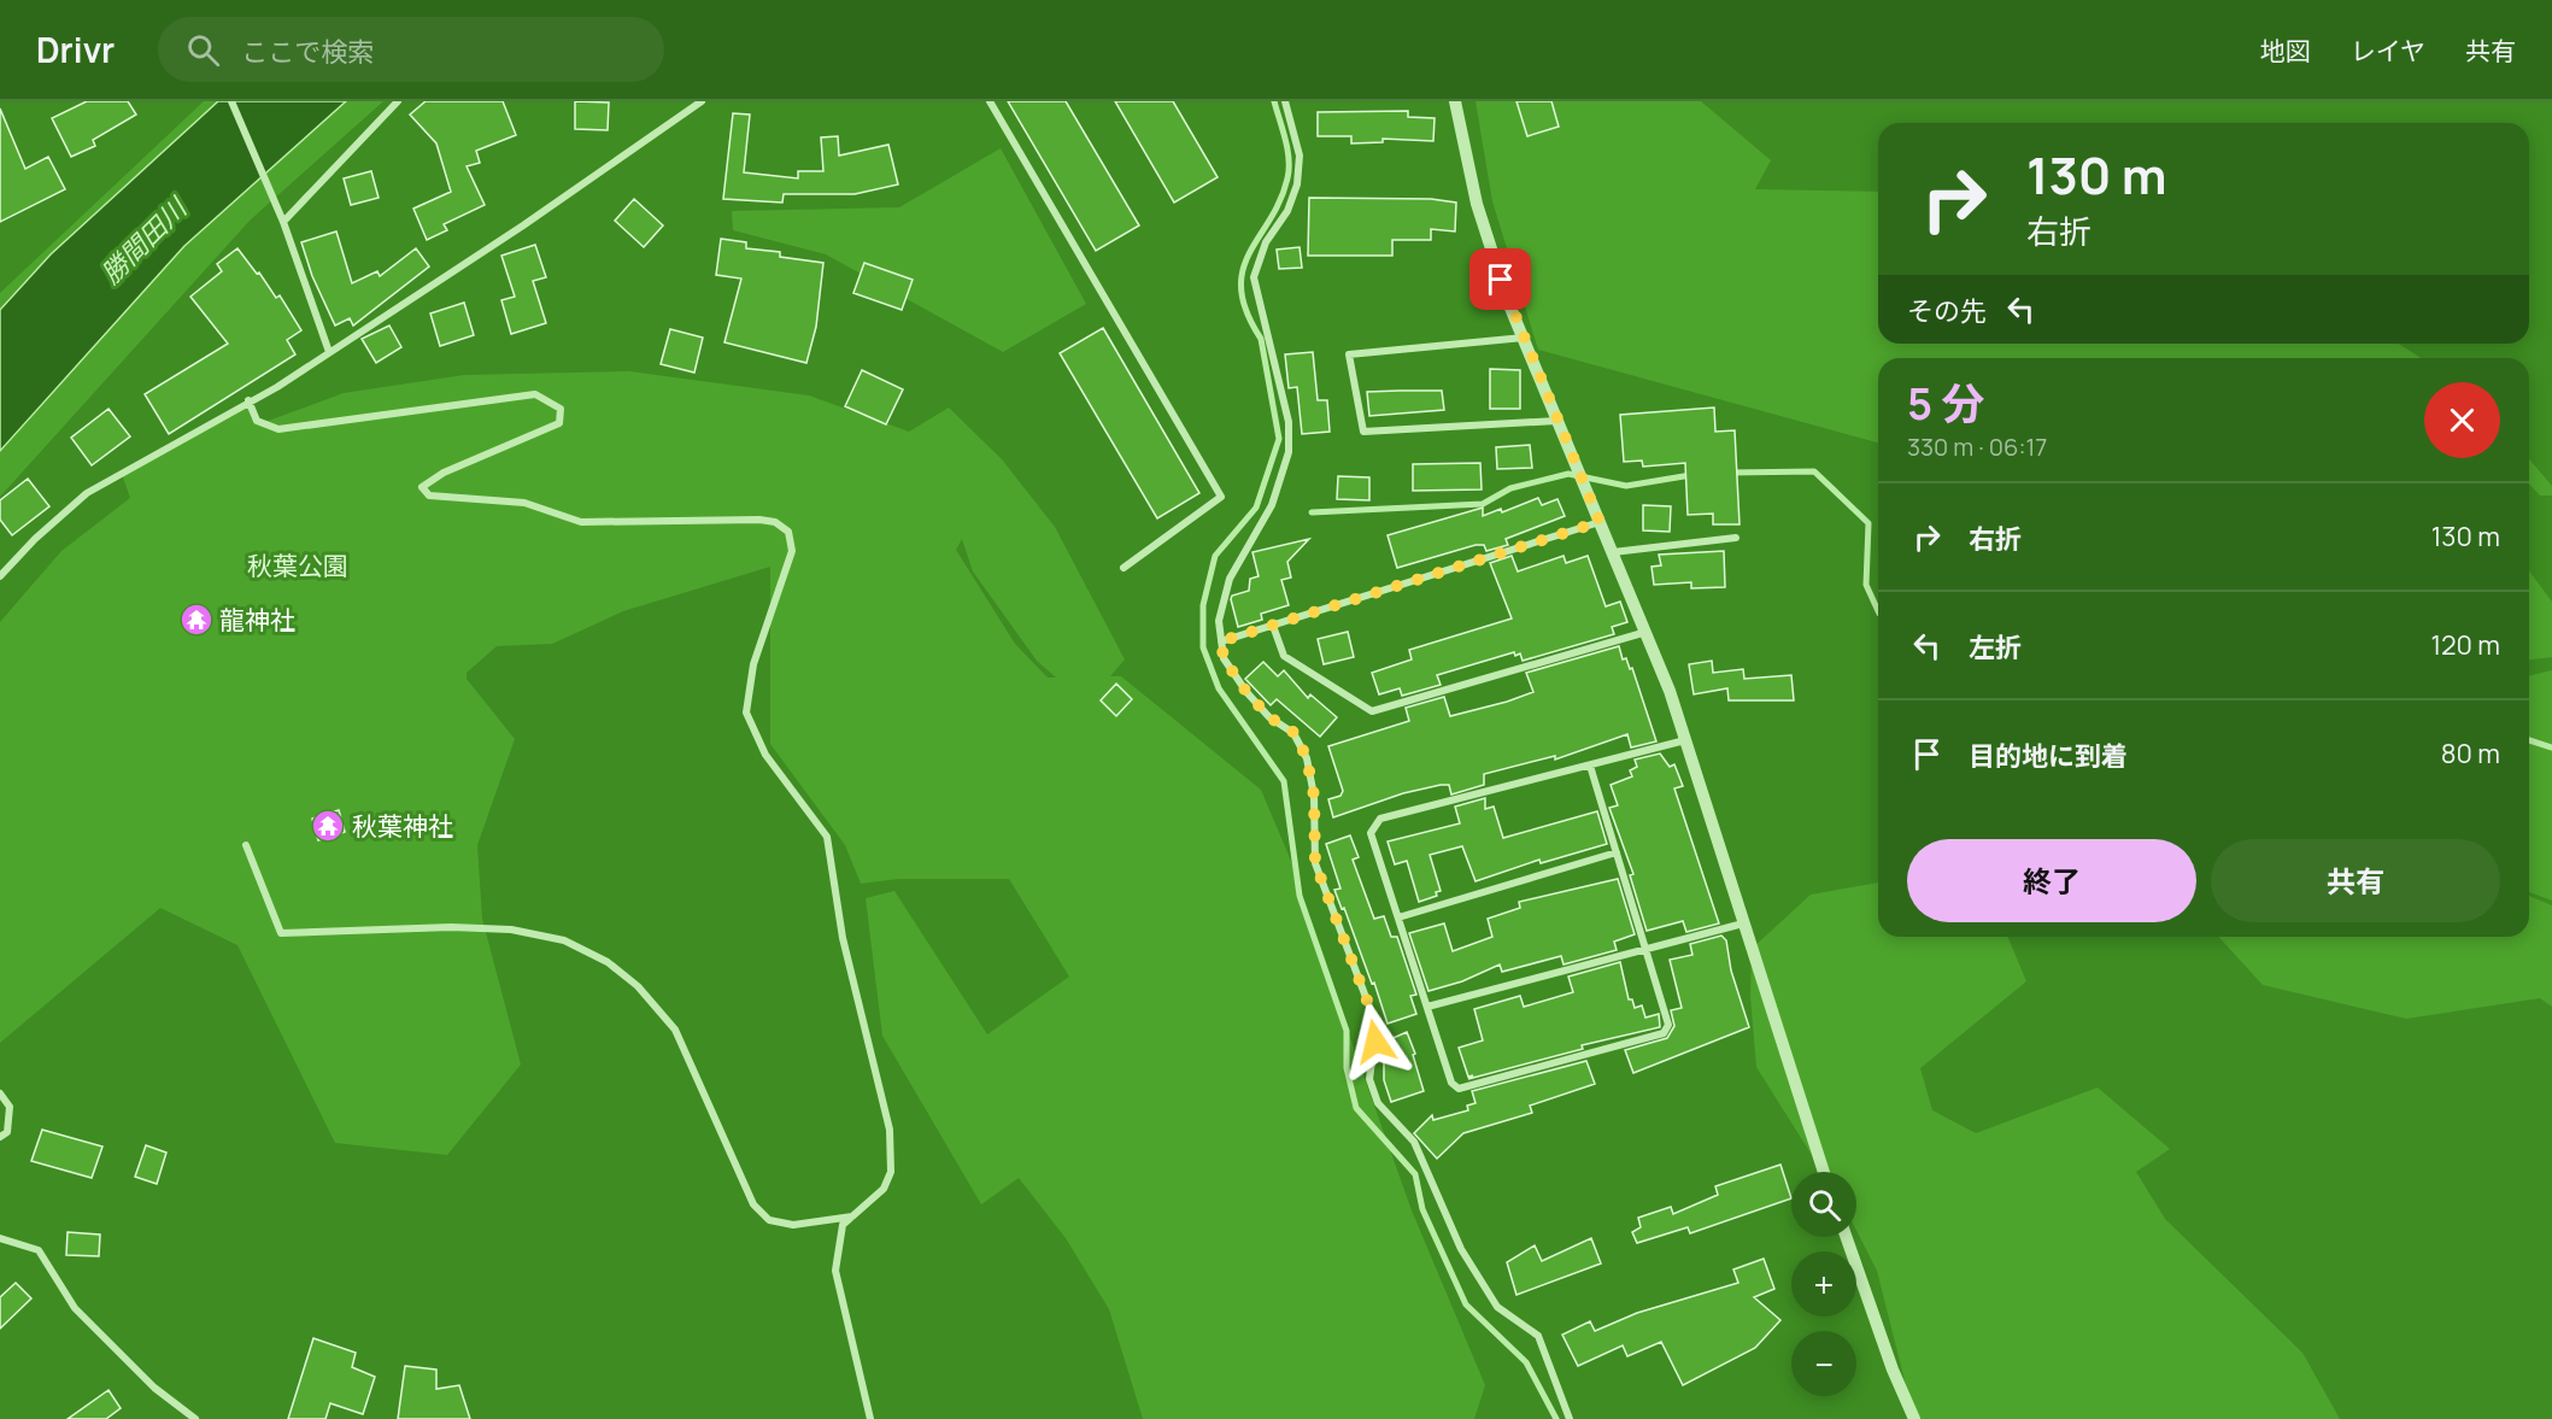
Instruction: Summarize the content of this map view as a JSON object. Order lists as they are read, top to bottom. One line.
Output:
{"water":["勝間田川"],"parks":["秋葉公園"],"places":{"temple":["龍神社","秋葉神社"]},"page":{"header":"Drivr","search":"ここで検索","nav":["地図","レイヤ","共有"],"turn":["130 m","右折"],"then":"その先","heading":["5 分","330 m · 06:17"],"list":[{"name":"右折","value":"130 m"},{"name":"左折","value":"120 m"},{"name":"目的地に到着","value":"80 m"}],"buttons":["終了","共有"],"map_buttons":["+","−"]}}
